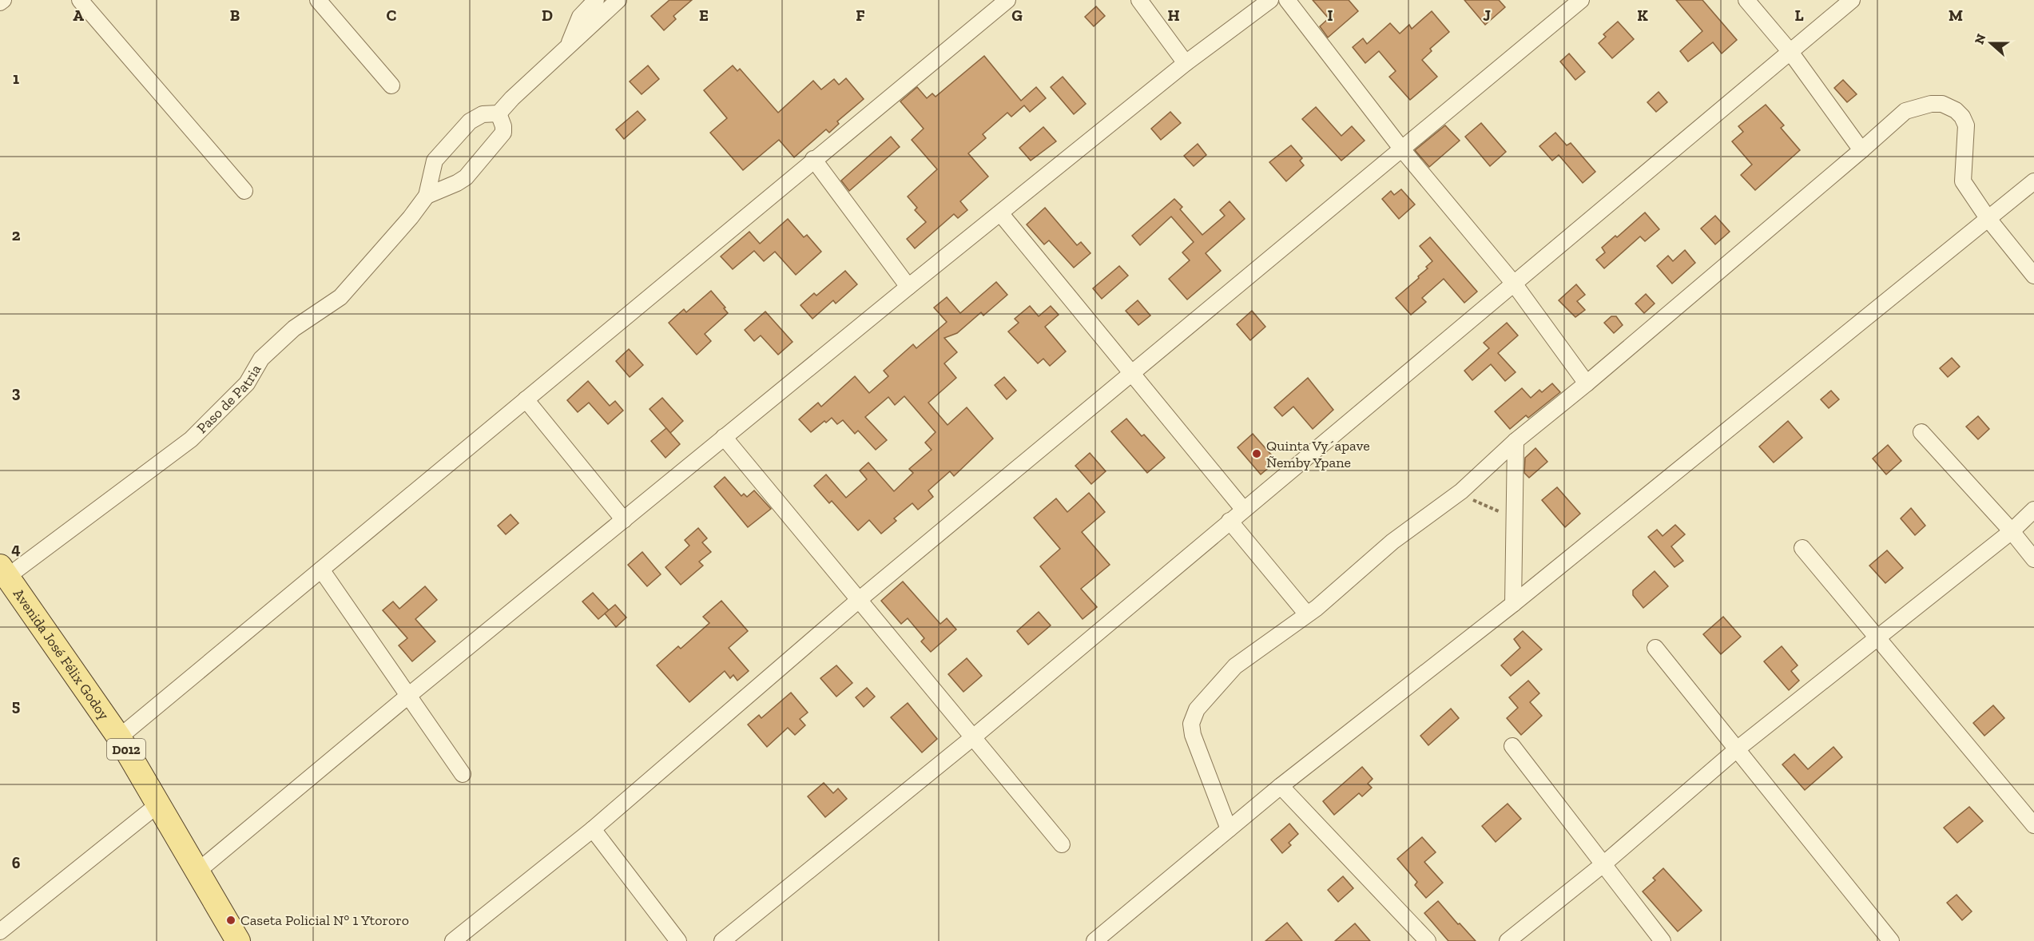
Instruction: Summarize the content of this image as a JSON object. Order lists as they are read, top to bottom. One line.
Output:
{"streets":{"main road":["Avenida José Félix Godoy","D012"],"street":["Paso de Patria"]},"crossings":[["Paso de Patria","Avenida José Félix Godoy"]],"places":["Quinta Vy´apave Ñemby Ypane","Caseta Policial N° 1 Ytororo"],"north":"left","grid":{"columns":["A","B","C","D","E","F","G","H","I","J","K","L","M"],"rows":["1","2","3","4","5","6"]}}
